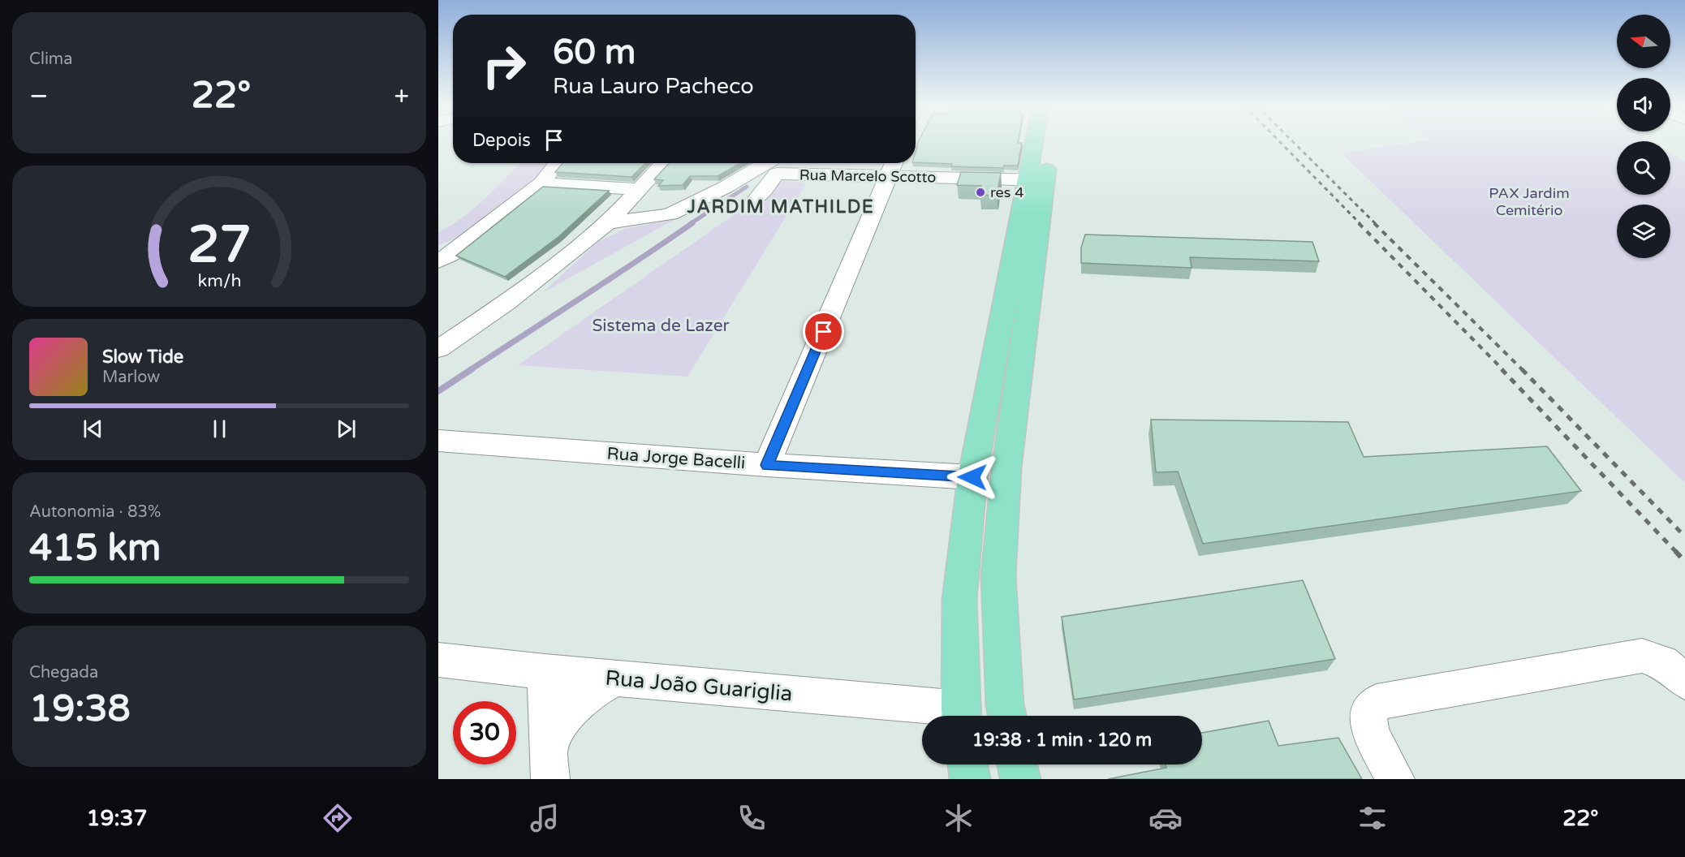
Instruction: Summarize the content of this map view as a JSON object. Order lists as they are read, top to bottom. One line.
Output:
{"streets":{"street":["Rua Marcelo Scotto","Rua Jorge Bacelli","Rua João Guariglia"]},"districts":["JARDIM MATHILDE"],"parks":["PAX Jardim Cemitério","Sistema de Lazer"],"places":["res 4"],"north":"left","page":{"tile":["Clima",["Autonomia · 83%","415 km"],["Chegada","19:38"]],"turn":["60 m","Rua Lauro Pacheco"],"heat":["−","22°","+"],"then":"Depois","song":["Slow Tide","Marlow"],"limit":"30","trip":"19:38 · 1 min · 120 m","tabs":["19:37","22°"],"gauge":["27","km/h"]}}
